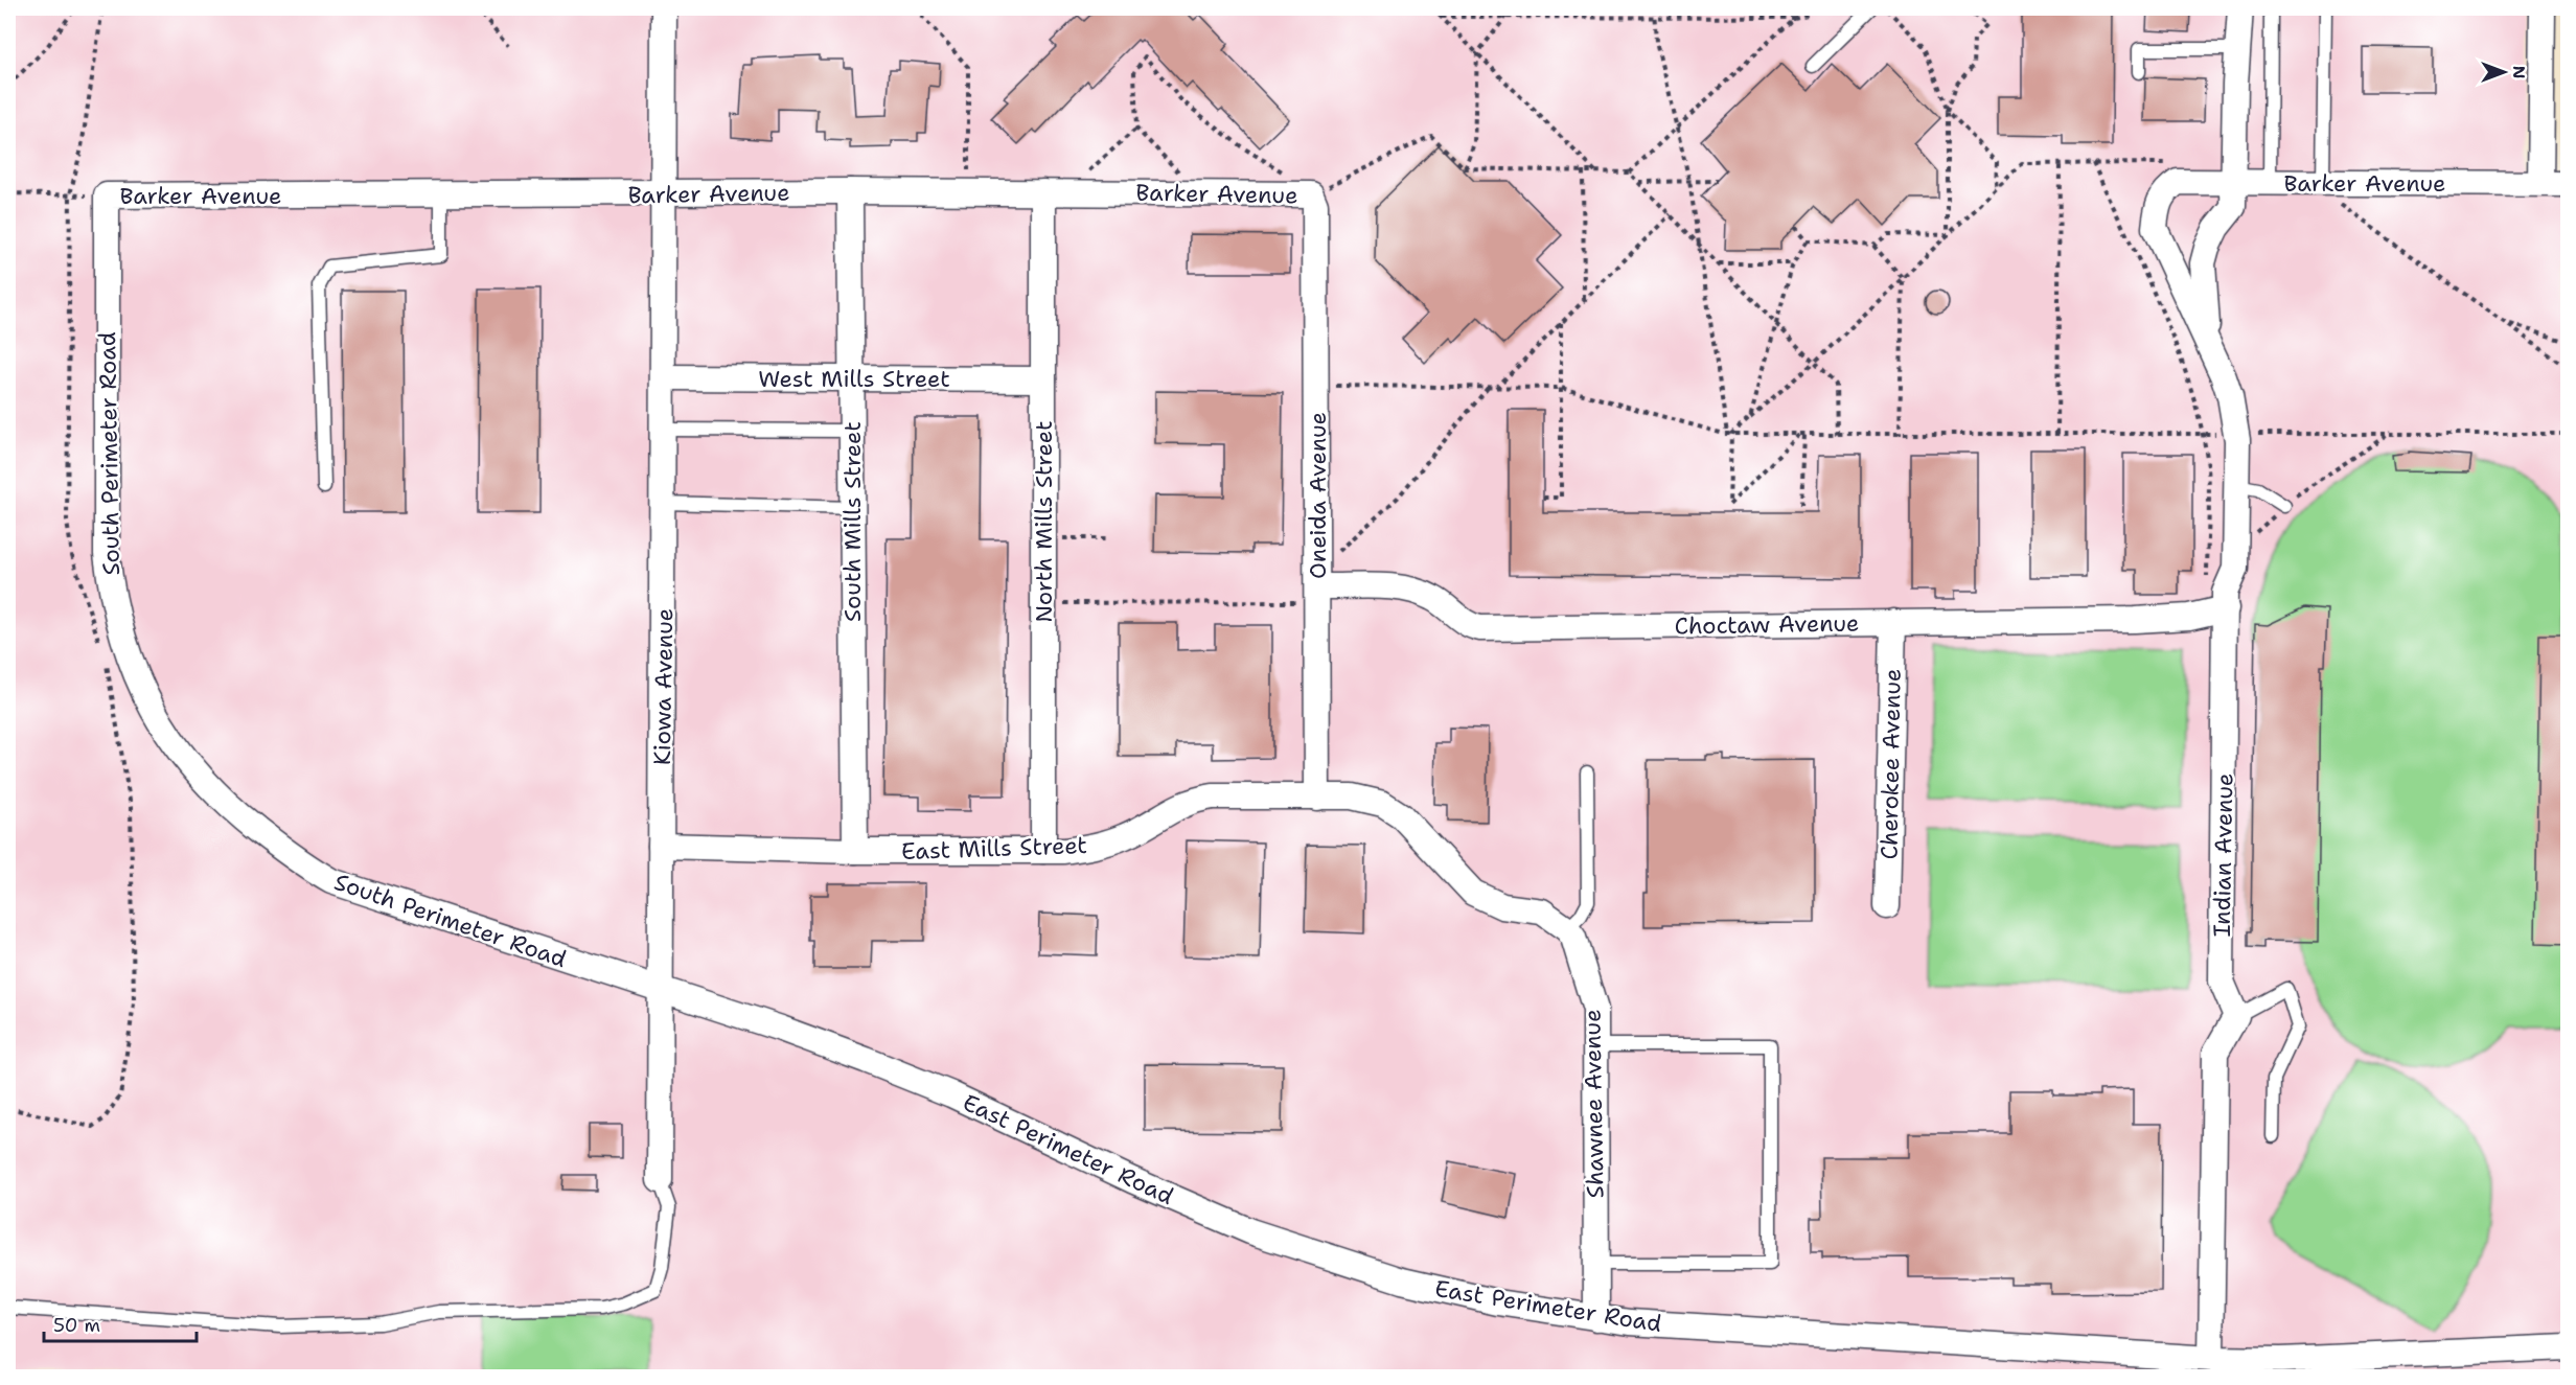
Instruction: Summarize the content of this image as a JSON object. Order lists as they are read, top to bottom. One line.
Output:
{"streets":{"street":["Barker Avenue","West Mills Street","South Perimeter Road","Oneida Avenue","South Mills Street","North Mills Street","Choctaw Avenue","Kiowa Avenue","Cherokee Avenue","East Mills Street","Indian Avenue","Shawnee Avenue","East Perimeter Road"]},"crossings":[["Barker Avenue","South Perimeter Road"],["Barker Avenue","Oneida Avenue"],["Barker Avenue","South Mills Street"],["Barker Avenue","North Mills Street"],["Barker Avenue","Kiowa Avenue"],["Barker Avenue","Indian Avenue"],["West Mills Street","South Mills Street"],["West Mills Street","North Mills Street"],["West Mills Street","Kiowa Avenue"],["South Perimeter Road","Kiowa Avenue"],["South Perimeter Road","East Perimeter Road"],["Oneida Avenue","Choctaw Avenue"],["Oneida Avenue","East Mills Street"],["South Mills Street","East Mills Street"],["North Mills Street","East Mills Street"],["Choctaw Avenue","Cherokee Avenue"],["Choctaw Avenue","Indian Avenue"],["Kiowa Avenue","East Mills Street"],["Kiowa Avenue","East Perimeter Road"],["Shawnee Avenue","East Perimeter Road"]],"scale_bar":"50 m","north":"right"}
